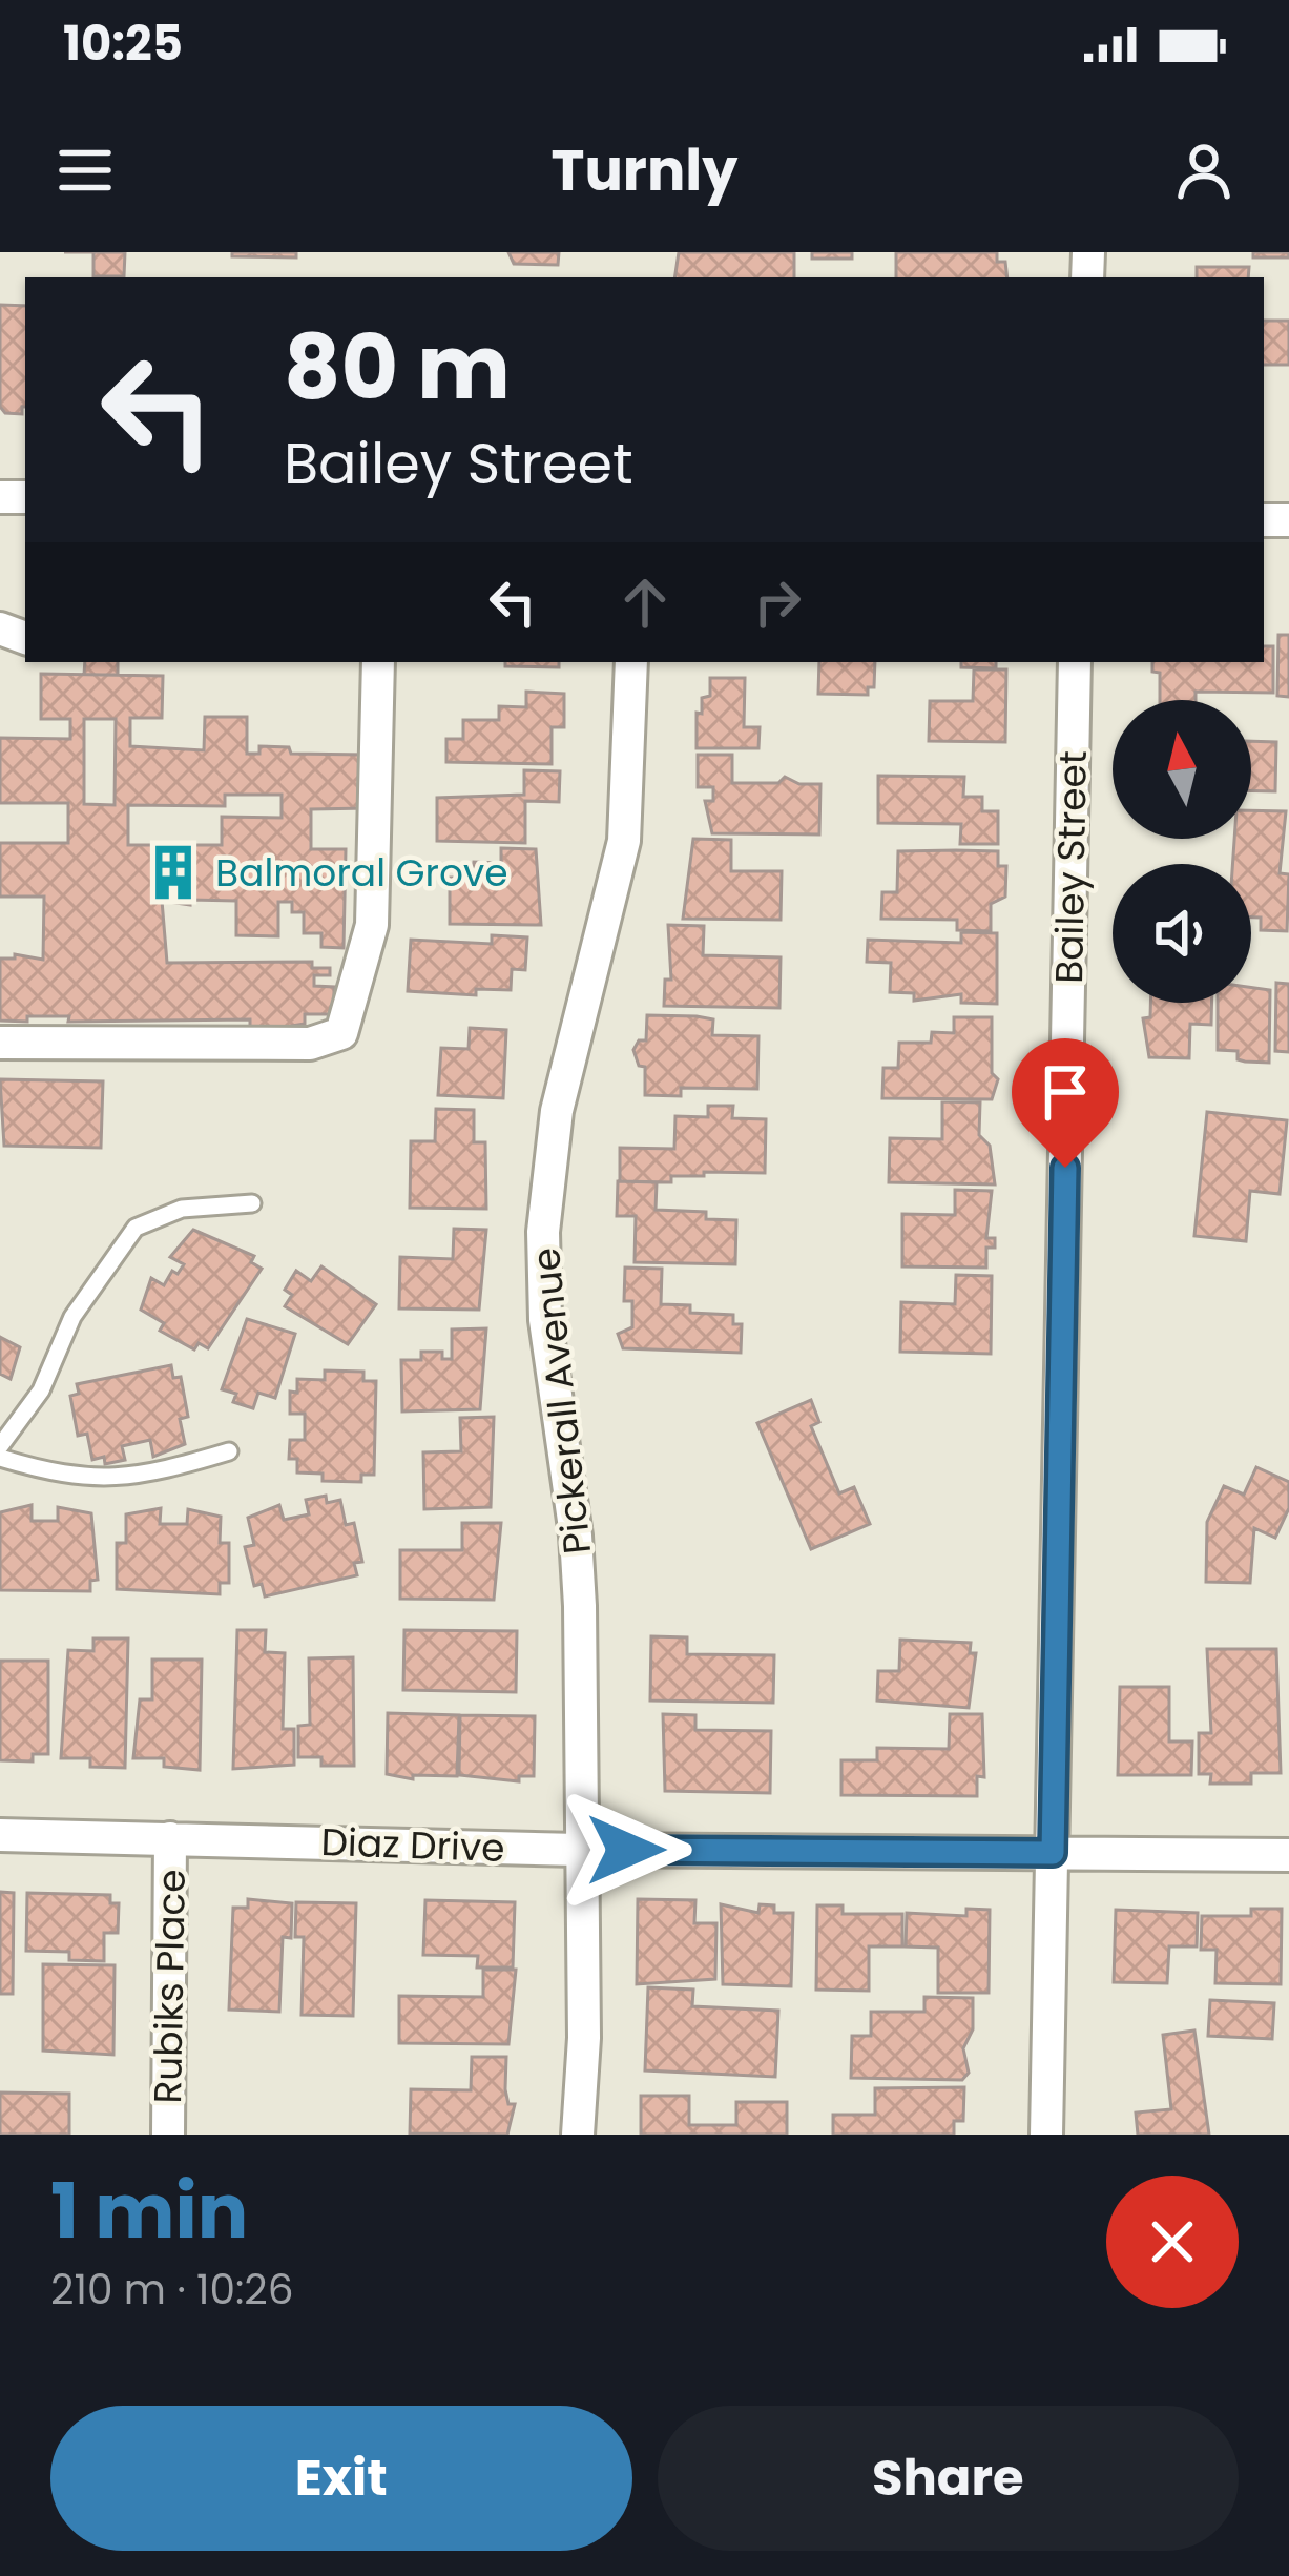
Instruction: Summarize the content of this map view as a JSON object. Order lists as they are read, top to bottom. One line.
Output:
{"streets":{"street":["Bailey Street","Pickerall Avenue","Diaz Drive","Rubiks Place"]},"crossings":[["Bailey Street","Diaz Drive"],["Pickerall Avenue","Diaz Drive"],["Diaz Drive","Rubiks Place"]],"places":{"building":["Balmoral Grove"]},"north":"top","page":{"status":"10:25","header":"Turnly","turn":["80 m","Bailey Street"],"heading":["1 min","210 m · 10:26"],"buttons":["Exit","Share"]}}
